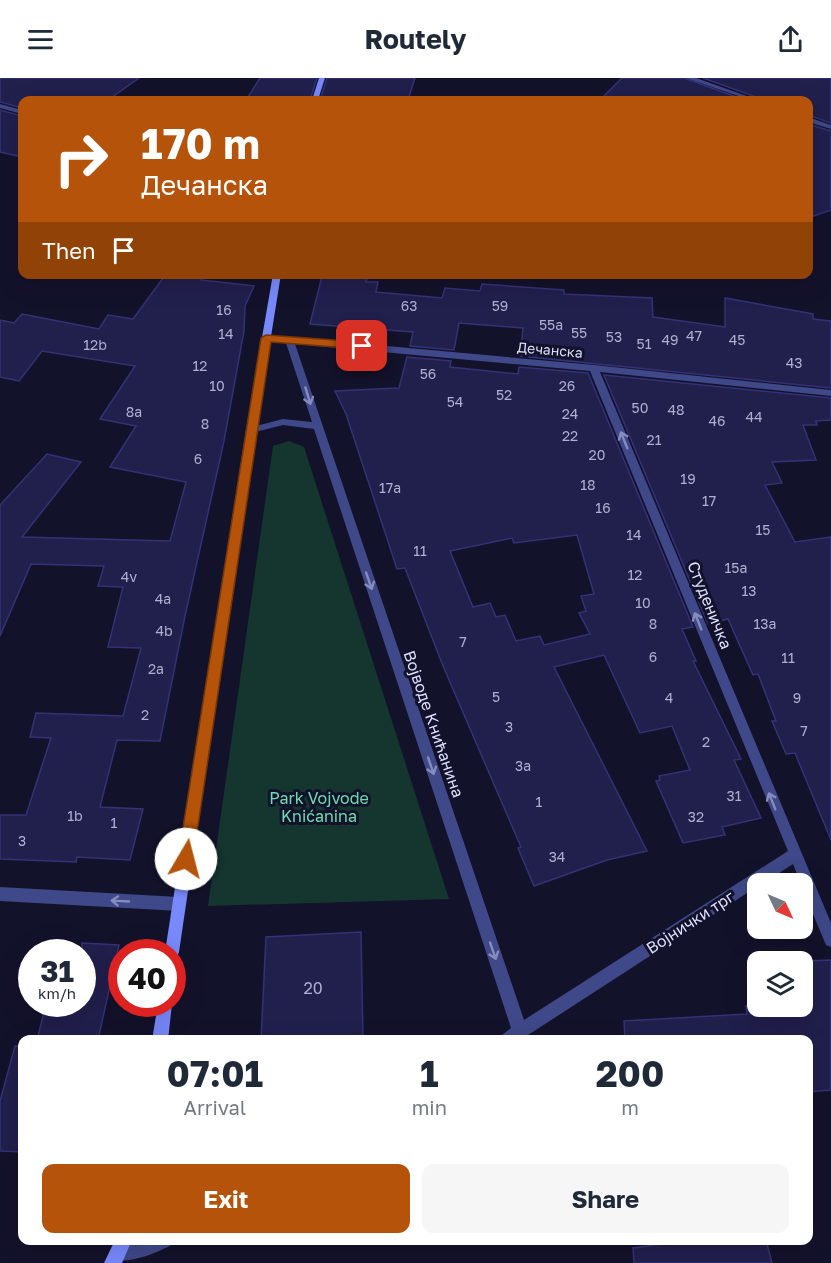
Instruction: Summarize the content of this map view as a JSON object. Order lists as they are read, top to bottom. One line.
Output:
{"streets":{"street":["Дечанска","Студеничка","Војводе Книћанина","Војнички трг"]},"crossings":[["Дечанска","Студеничка"],["Дечанска","Војводе Книћанина"],["Студеничка","Војнички трг"],["Војводе Книћанина","Војнички трг"]],"one_way":["Студеничка","Војводе Книћанина"],"parks":["Park Vojvode Knićanina"],"house_numbers":["63","59","16","55a","55","14","47","53","49","45","51","12b","43","12","56","10","26","52","54","50","48","8a","24","44","46","8","22","21","20","6","19","18","17a","17","16","15","14","11","15a","12","4v","13","4a","10","8","13a","4b","7","6","11","2a","5","4","9","2","3","7","2","3a","31","1","1b","32","1","3","34","20"],"north":"bottom right","page":{"header":"Routely","turn":["170 m","Дечанска"],"then":"Then","speed":"31 km/h","limit":"40","eta":["07:01","Arrival","1","min","200","m"],"buttons":["Exit","Share"]}}
